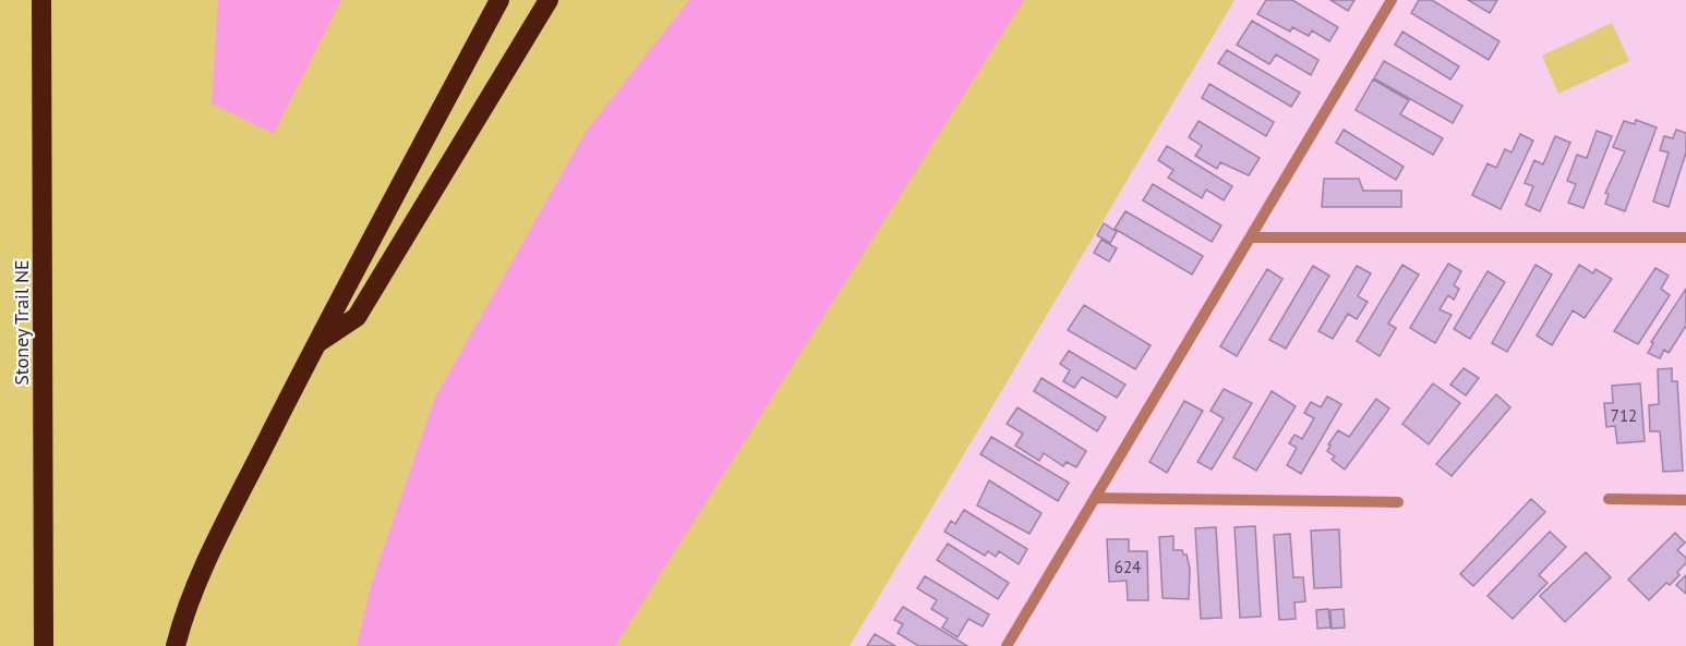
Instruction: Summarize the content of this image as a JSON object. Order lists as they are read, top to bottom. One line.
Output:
{"streets":{"highway":["Stoney Trail NE"]},"house_numbers":["712","624"]}
